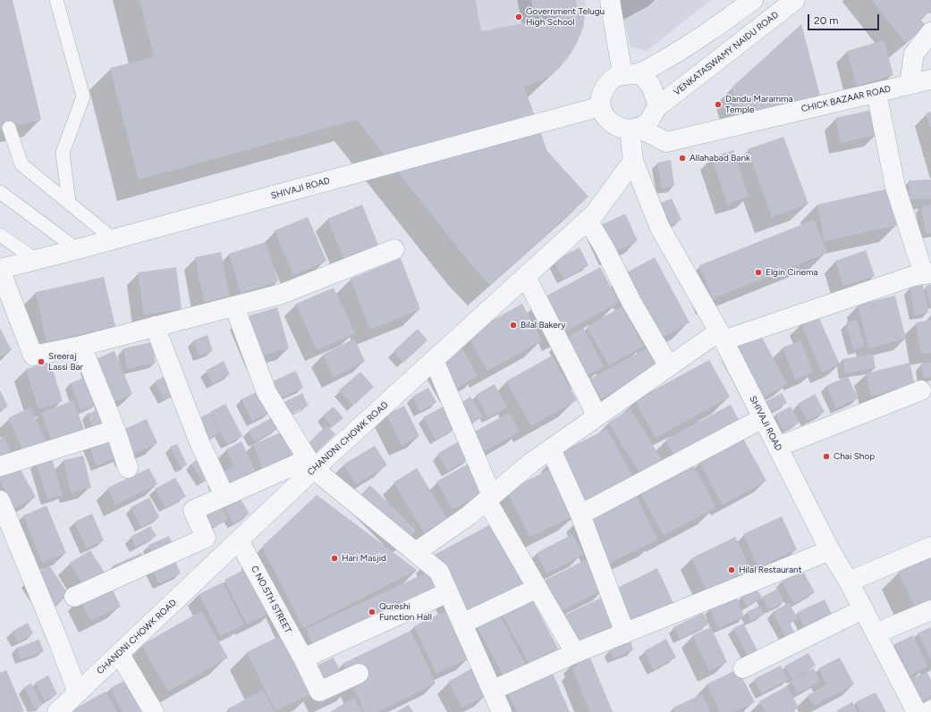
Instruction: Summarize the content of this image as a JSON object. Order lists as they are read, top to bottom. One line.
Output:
{"streets":{"street":["VENKATASWAMY NAIDU ROAD","CHICK BAZAAR ROAD","SHIVAJI ROAD","CHANDNI CHOWK ROAD","C NO.5TH STREET"]},"crossings":[["VENKATASWAMY NAIDU ROAD","CHICK BAZAAR ROAD"],["VENKATASWAMY NAIDU ROAD","SHIVAJI ROAD"],["CHICK BAZAAR ROAD","SHIVAJI ROAD"],["SHIVAJI ROAD","CHANDNI CHOWK ROAD"],["CHANDNI CHOWK ROAD","C NO.5TH STREET"]],"places":["Government Telugu High School","Dandu Maramma Temple","Allahabad Bank","Elgin Cinema","Bilal Bakery","Sreeraj Lassi Bar","Chai Shop","Hari Masjid","Hilal Restaurant","Qureshi Function Hall"],"scale_bar":"20 m"}
